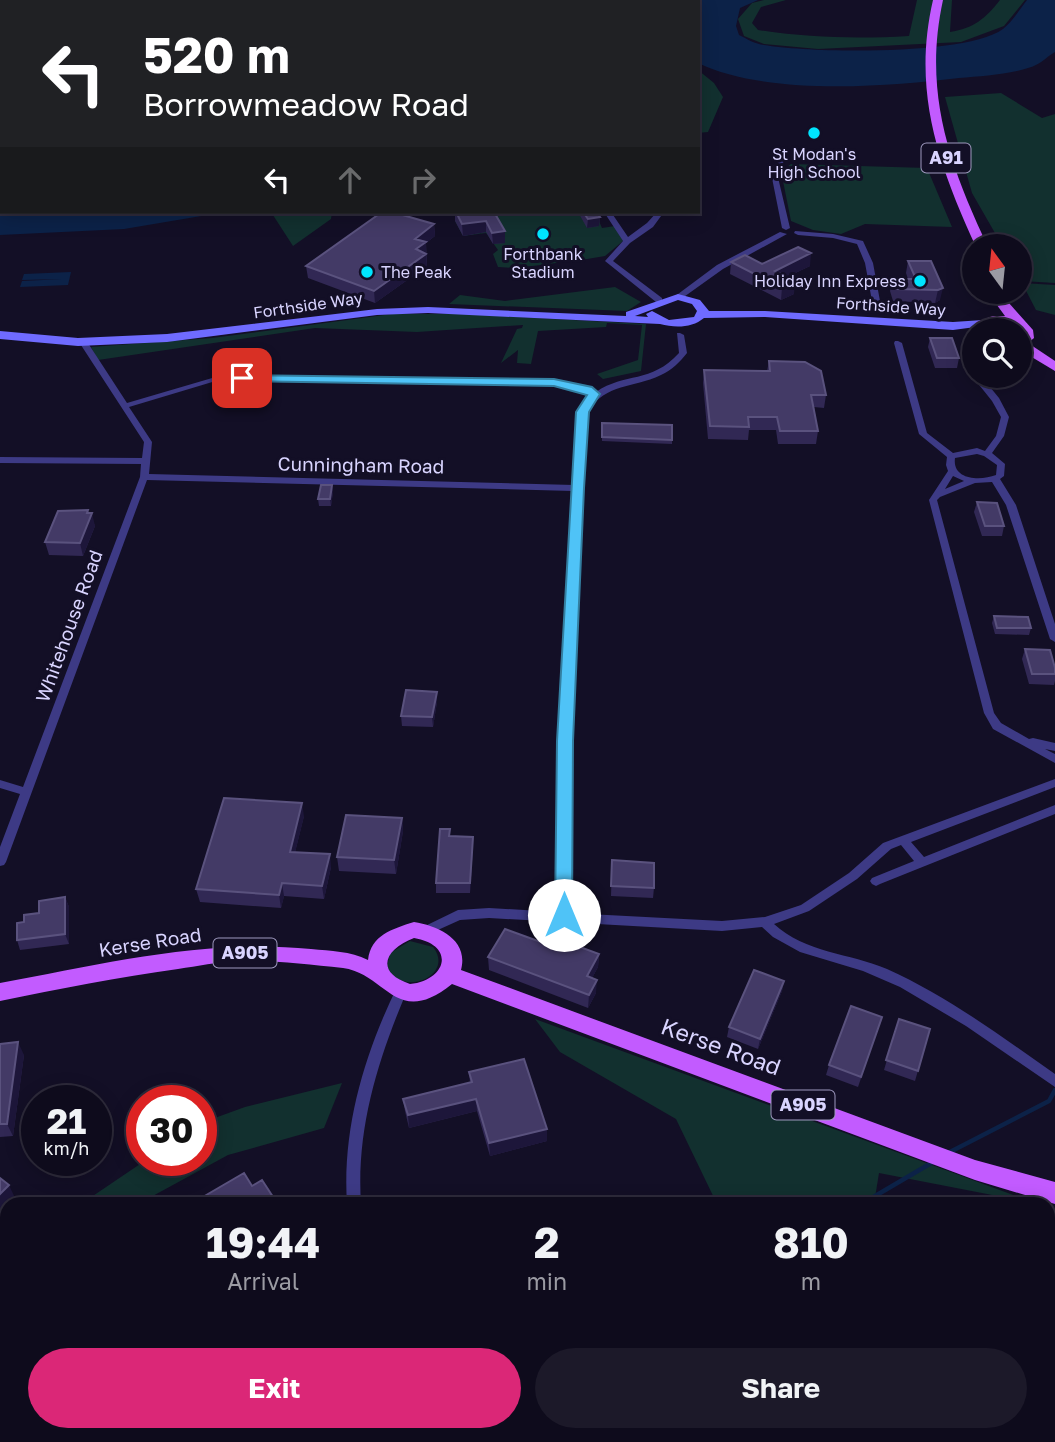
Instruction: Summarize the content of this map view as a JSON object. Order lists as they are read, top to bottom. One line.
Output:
{"streets":{"main road":["A91","Kerse Road","A905"],"street":["Forthside Way","Cunningham Road","Whitehouse Road"]},"crossings":[["Forthside Way","Whitehouse Road"],["Cunningham Road","Whitehouse Road"],["Kerse Road","A905"]],"places":["St Modan's High School","Forthbank Stadium","The Peak","Holiday Inn Express"],"north":"top","page":{"turn":["520 m","Borrowmeadow Road"],"speed":"21 km/h","limit":"30","eta":["19:44","Arrival","2","min","810","m"],"buttons":["Exit","Share"]}}
